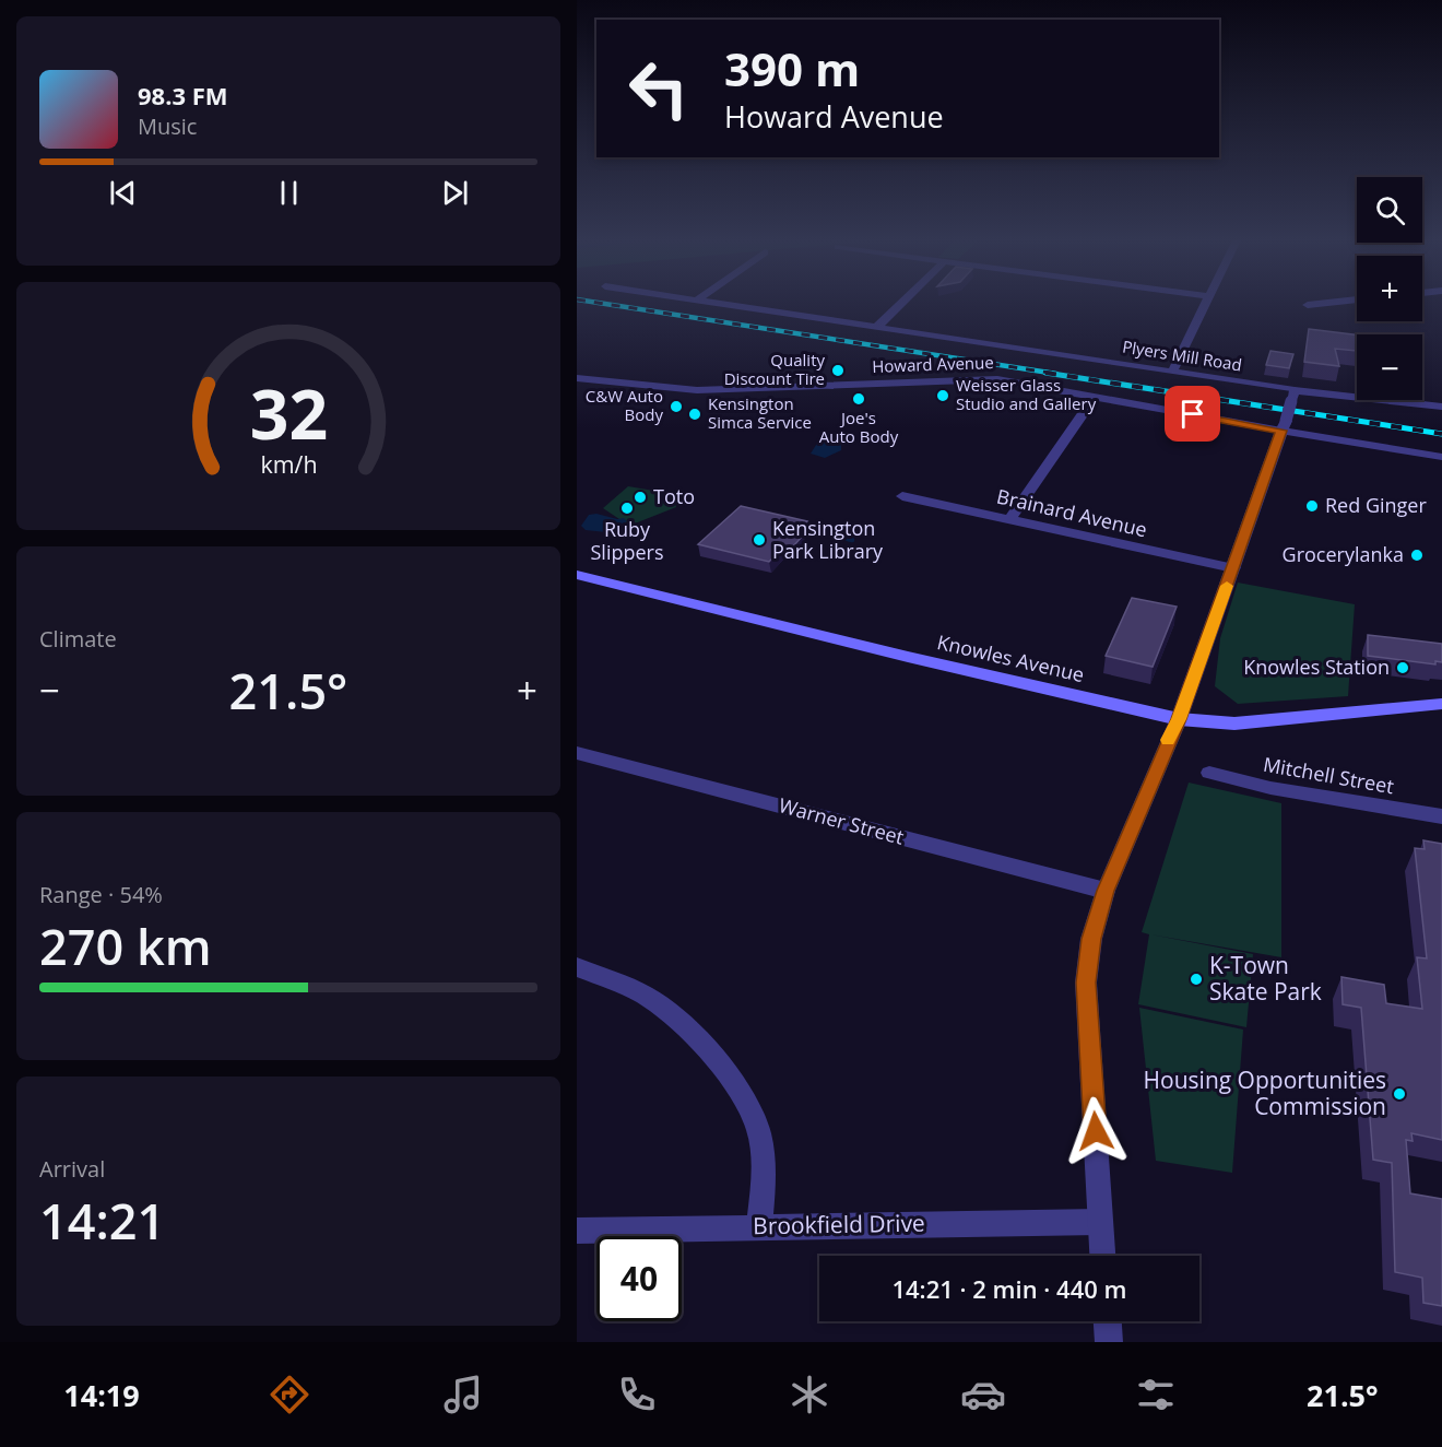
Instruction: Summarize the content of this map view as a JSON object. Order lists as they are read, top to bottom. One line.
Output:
{"streets":{"main road":["Knowles Avenue"],"street":["Plyers Mill Road","Howard Avenue","Brainard Avenue","Mitchell Street","Warner Street","Brookfield Drive"]},"places":["Quality Discount Tire","Weisser Glass Studio and Gallery","Joe's Auto Body","C&W Auto Body","Kensington Simca Service","Toto","Red Ginger","Ruby Slippers","Kensington Park Library","Grocerylanka","Knowles Station","K-Town Skate Park","Housing Opportunities Commission"],"page":{"turn":["390 m","Howard Avenue"],"song":["98.3 FM","Music"],"map_buttons":["+","−"],"tile":["Climate",["Range · 54%","270 km"],["Arrival","14:21"]],"heat":["−","21.5°","+"],"limit":"40","trip":"14:21 · 2 min · 440 m","tabs":["14:19","21.5°"],"gauge":["32","km/h"]}}
